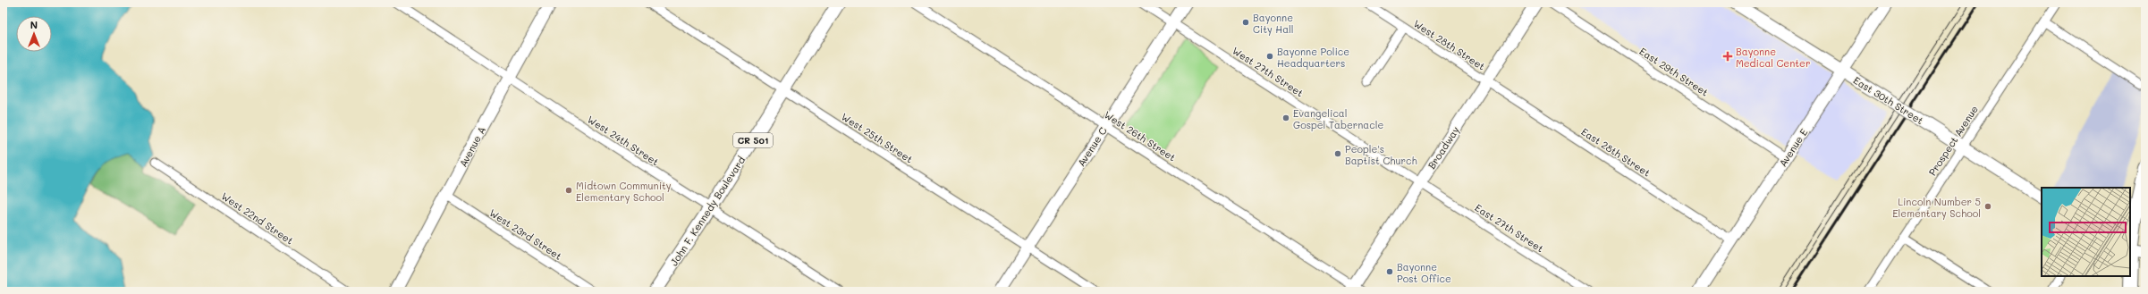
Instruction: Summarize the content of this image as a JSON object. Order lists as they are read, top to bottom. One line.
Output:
{"streets":{"main road":["CR 501","John F. Kennedy Boulevard"],"street":["West 28th Street","West 27th Street","East 29th Street","East 30th Street","West 26th Street","West 25th Street","West 24th Street","Prospect Avenue","Avenue A","Avenue C","Broadway","Avenue E","East 28th Street","West 22nd Street","East 27th Street","West 23rd Street"]},"crossings":[["West 28th Street","Broadway"],["West 28th Street","East 28th Street"],["West 27th Street","Avenue C"],["West 27th Street","Broadway"],["West 27th Street","East 27th Street"],["East 29th Street","Avenue E"],["East 30th Street","Prospect Avenue"],["East 30th Street","Avenue E"],["West 26th Street","Avenue C"],["West 26th Street","Broadway"],["West 25th Street","Avenue C"],["West 25th Street","John F. Kennedy Boulevard"],["West 24th Street","Avenue A"],["West 24th Street","John F. Kennedy Boulevard"],["Avenue A","West 23rd Street"],["Broadway","East 28th Street"],["Broadway","East 27th Street"],["Avenue E","East 28th Street"]],"places":{"other":["Bayonne City Hall","Bayonne Police Headquarters","Evangelical Gospel Tabernacle","People's Baptist Church","Midtown Community Elementary School","Lincoln Number 5 Elementary School","Bayonne Post Office"],"health":["Bayonne Medical Center"]},"north":"top"}
